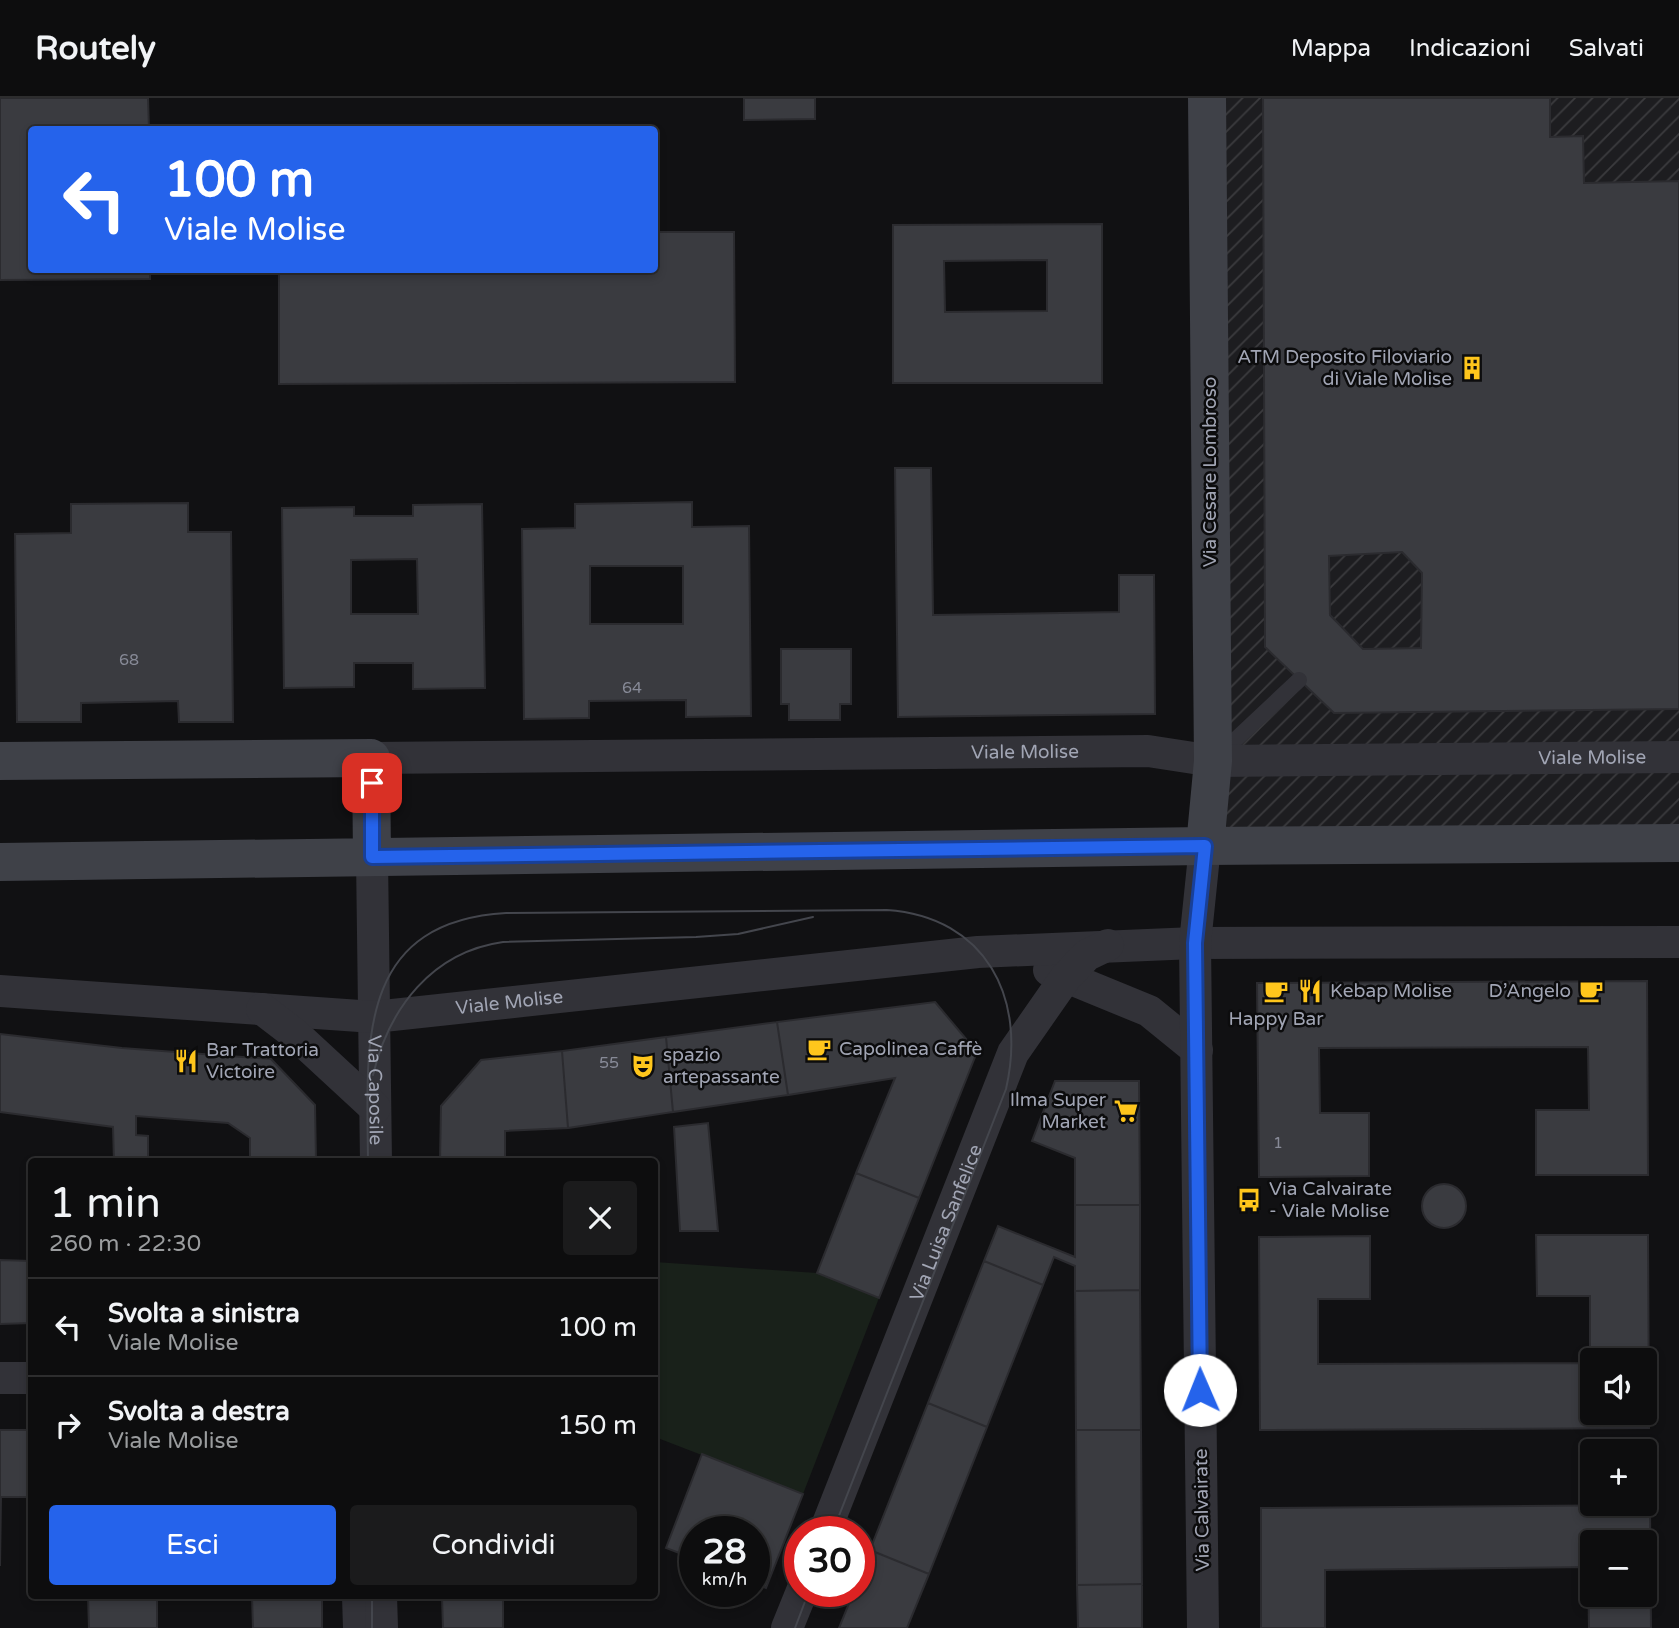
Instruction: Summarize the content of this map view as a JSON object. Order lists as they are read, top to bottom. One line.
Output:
{"streets":{"main road":["Via Cesare Lombroso","Viale Molise"],"street":["Via Caposile","Via Luisa Sanfelice","Via Calvairate"]},"crossings":[["Via Cesare Lombroso","Viale Molise"],["Via Cesare Lombroso","Via Calvairate"],["Viale Molise","Via Caposile"],["Viale Molise","Via Luisa Sanfelice"],["Viale Molise","Via Calvairate"]],"places":{"building":["ATM Deposito Filoviario di Viale Molise"],"cafe":["Happy Bar","D’Angelo","Capolinea Caffè"],"restaurant":["Kebap Molise","Bar Trattoria Victoire"],"theatre":["spazio artepassante"],"supermarket":["Ilma Super Market"],"bus stop":["Via Calvairate - Viale Molise"]},"house_numbers":["68","64","55","1"],"page":{"header":"Routely","nav":["Mappa","Indicazioni","Salvati"],"turn":["100 m","Viale Molise"],"heading":["1 min","260 m · 22:30"],"list":[{"name":"Svolta a sinistra","note":"Viale Molise","value":"100 m"},{"name":"Svolta a destra","note":"Viale Molise","value":"150 m"}],"map_buttons":["+","−"],"buttons":["Esci","Condividi"],"speed":"28 km/h","limit":"30"}}
